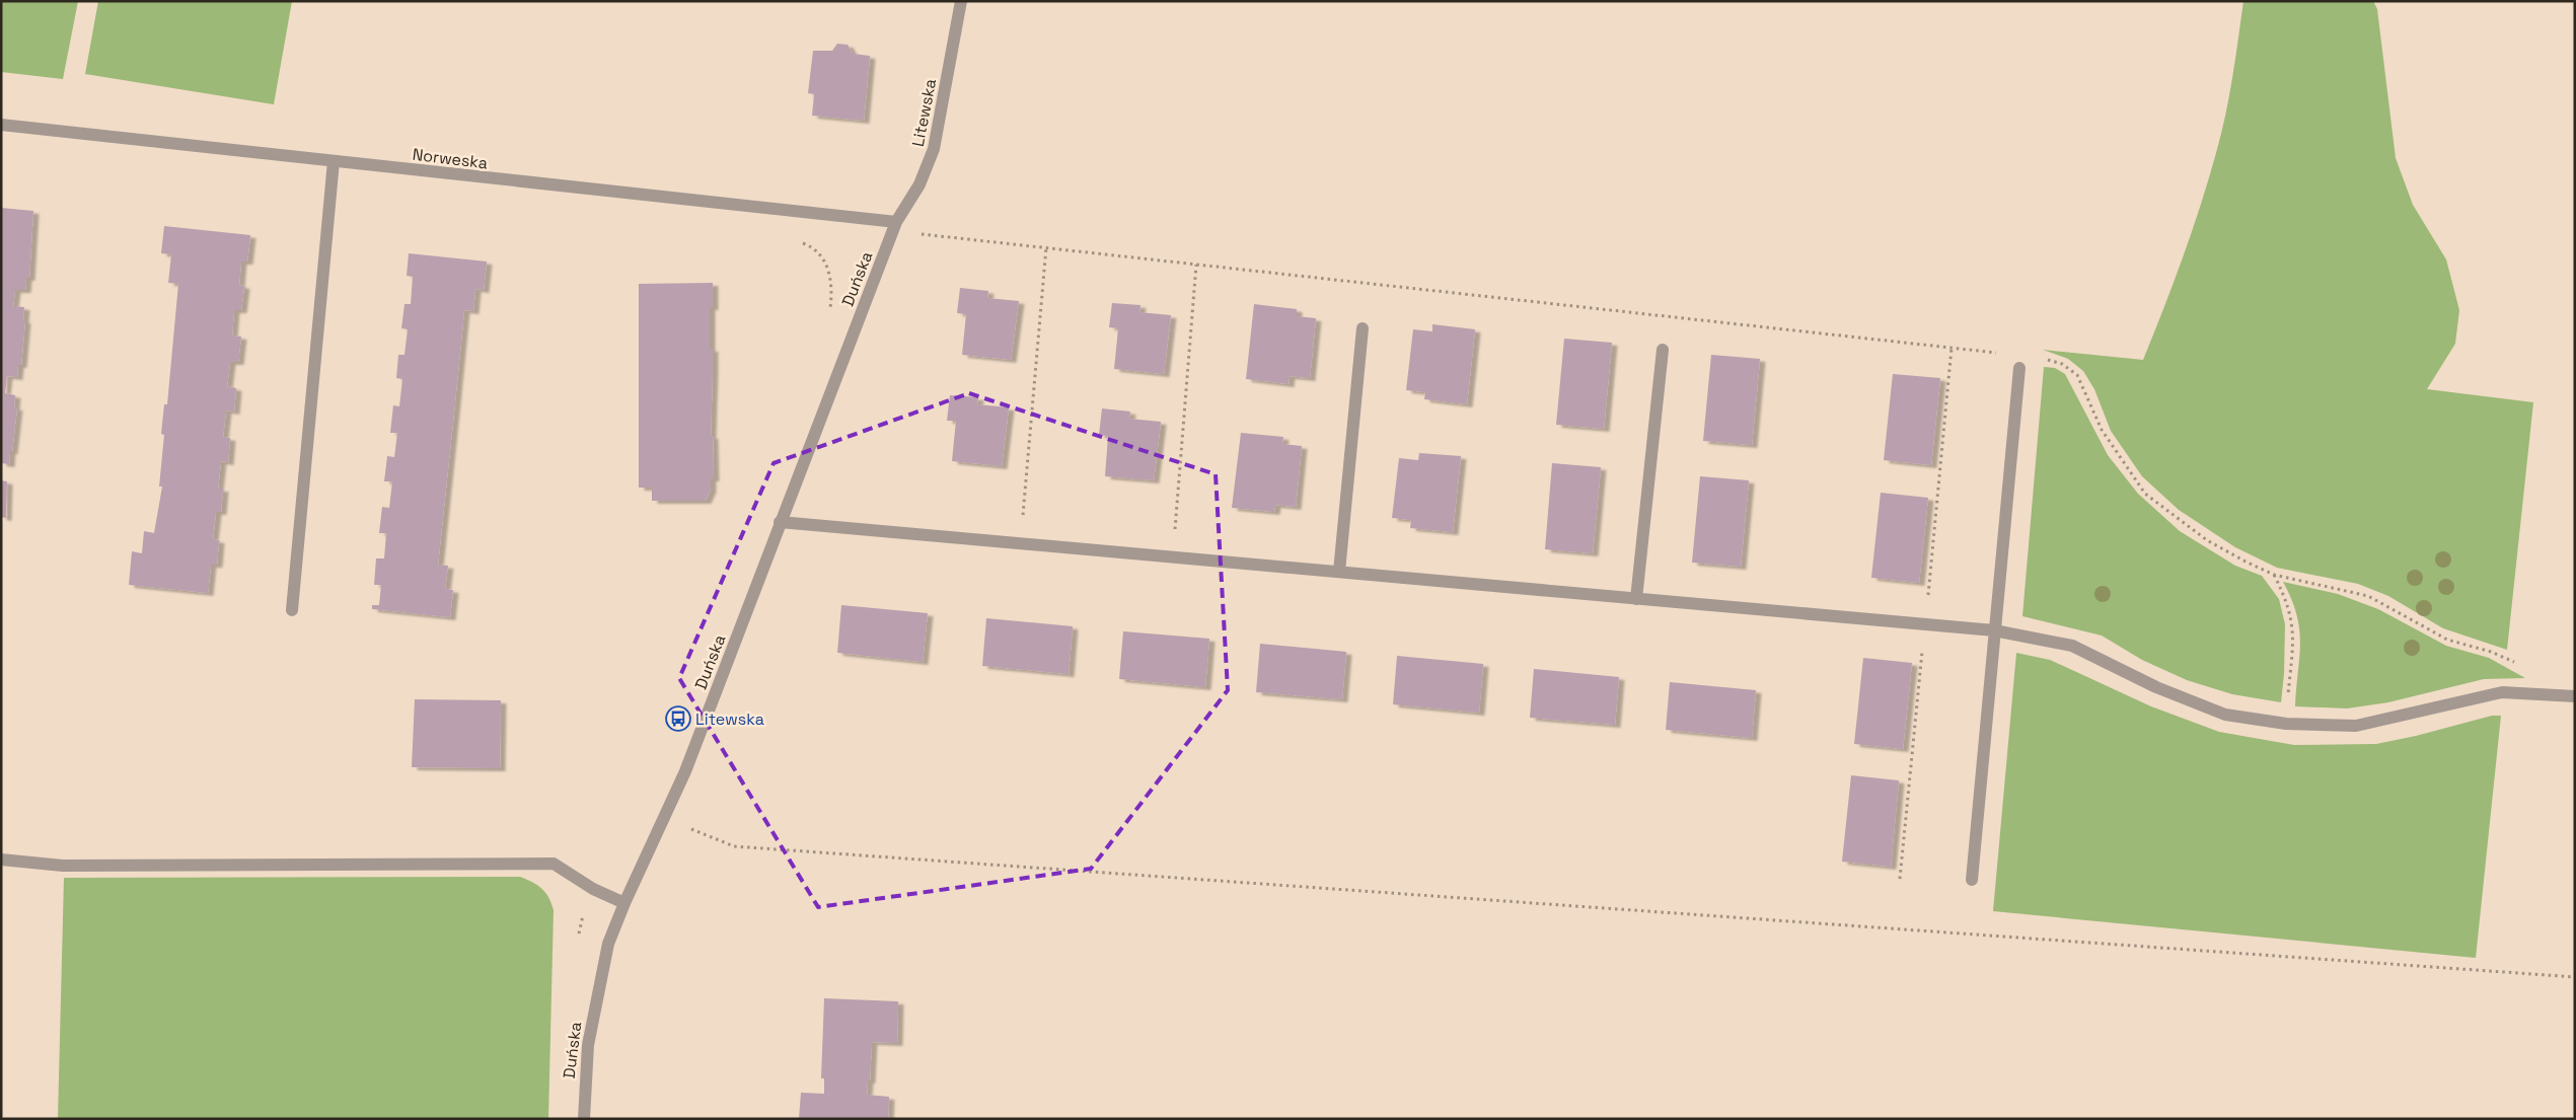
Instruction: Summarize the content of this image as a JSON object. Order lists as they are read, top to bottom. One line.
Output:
{"streets":{"street":["Litewska","Norweska","Duńska"]},"crossings":[["Litewska","Norweska"],["Litewska","Duńska"],["Norweska","Duńska"]],"places":{"bus stop":["Litewska"]}}
